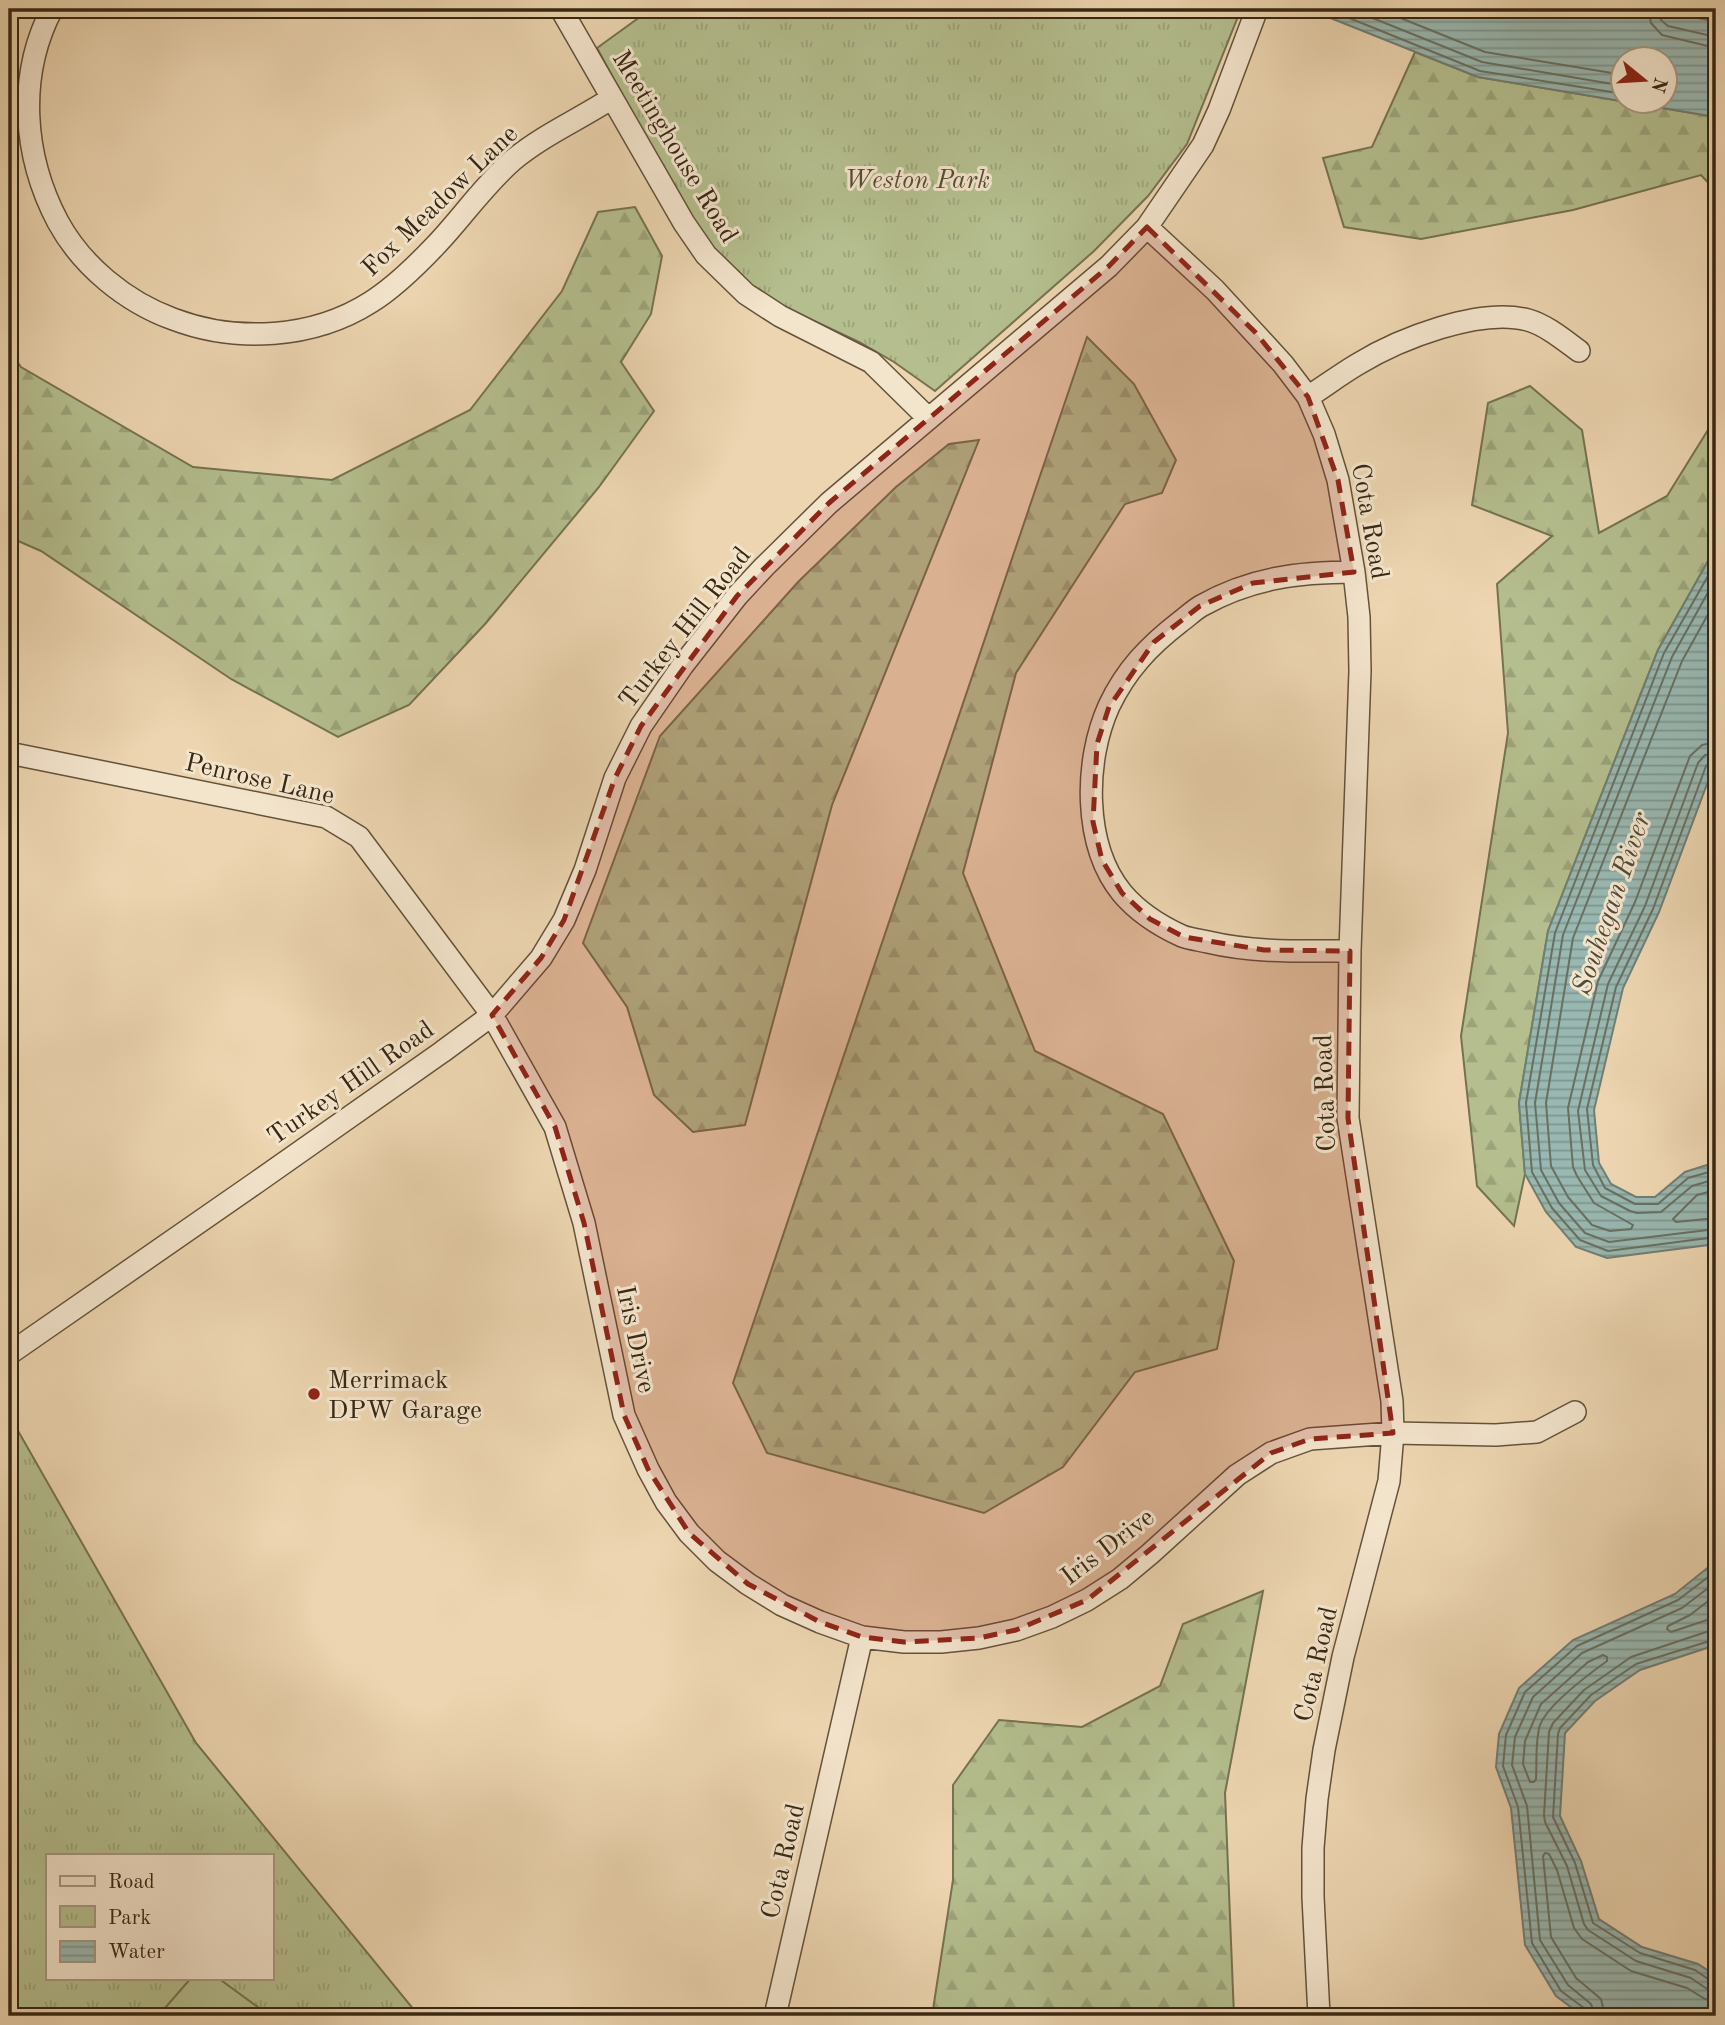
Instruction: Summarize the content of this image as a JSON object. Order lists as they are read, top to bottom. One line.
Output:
{"streets":{"street":["Meetinghouse Road","Fox Meadow Lane","Cota Road","Turkey Hill Road","Penrose Lane","Iris Drive"]},"crossings":[["Meetinghouse Road","Fox Meadow Lane"],["Meetinghouse Road","Turkey Hill Road"],["Cota Road","Turkey Hill Road"],["Cota Road","Iris Drive"],["Turkey Hill Road","Penrose Lane"],["Turkey Hill Road","Iris Drive"],["Penrose Lane","Iris Drive"]],"water":["Souhegan River"],"parks":["Weston Park"],"places":["Merrimack DPW Garage"],"legend":["Road","Park","Water"],"north":"right"}
